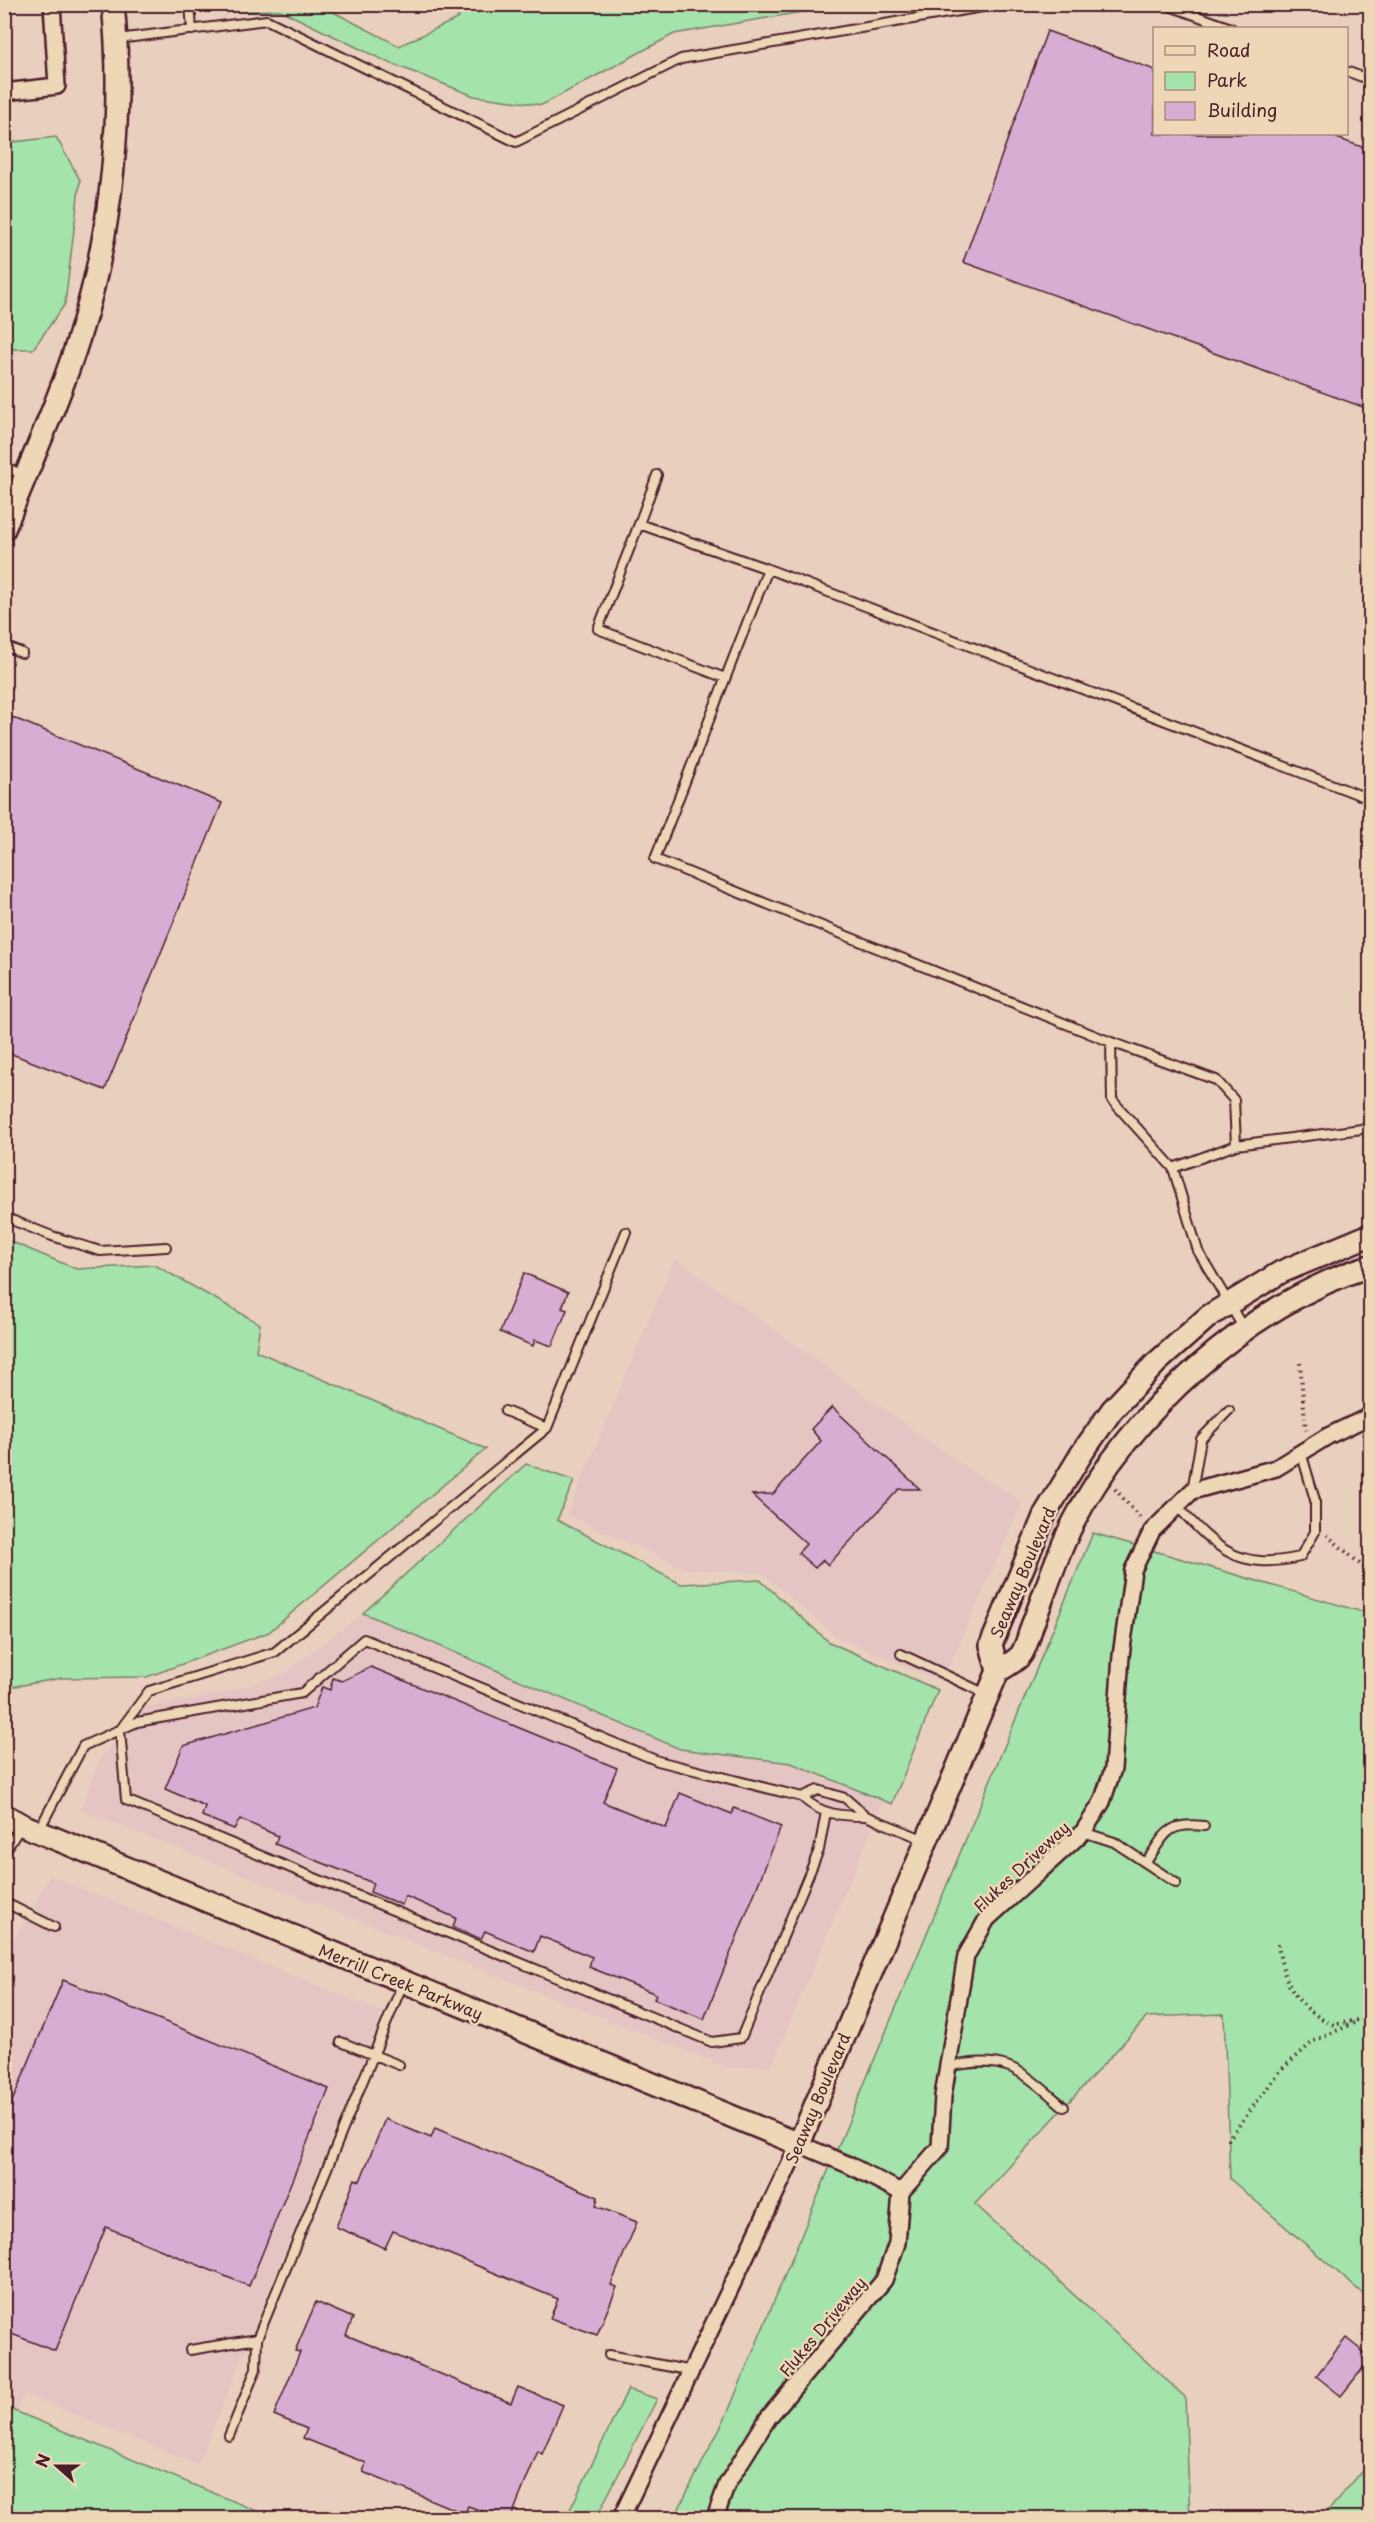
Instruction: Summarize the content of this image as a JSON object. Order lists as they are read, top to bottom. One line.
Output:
{"streets":{"street":["Seaway Boulevard","Flukes Driveway","Merrill Creek Parkway"]},"crossings":[["Seaway Boulevard","Merrill Creek Parkway"]],"legend":["Road","Park","Building"],"north":"left"}
